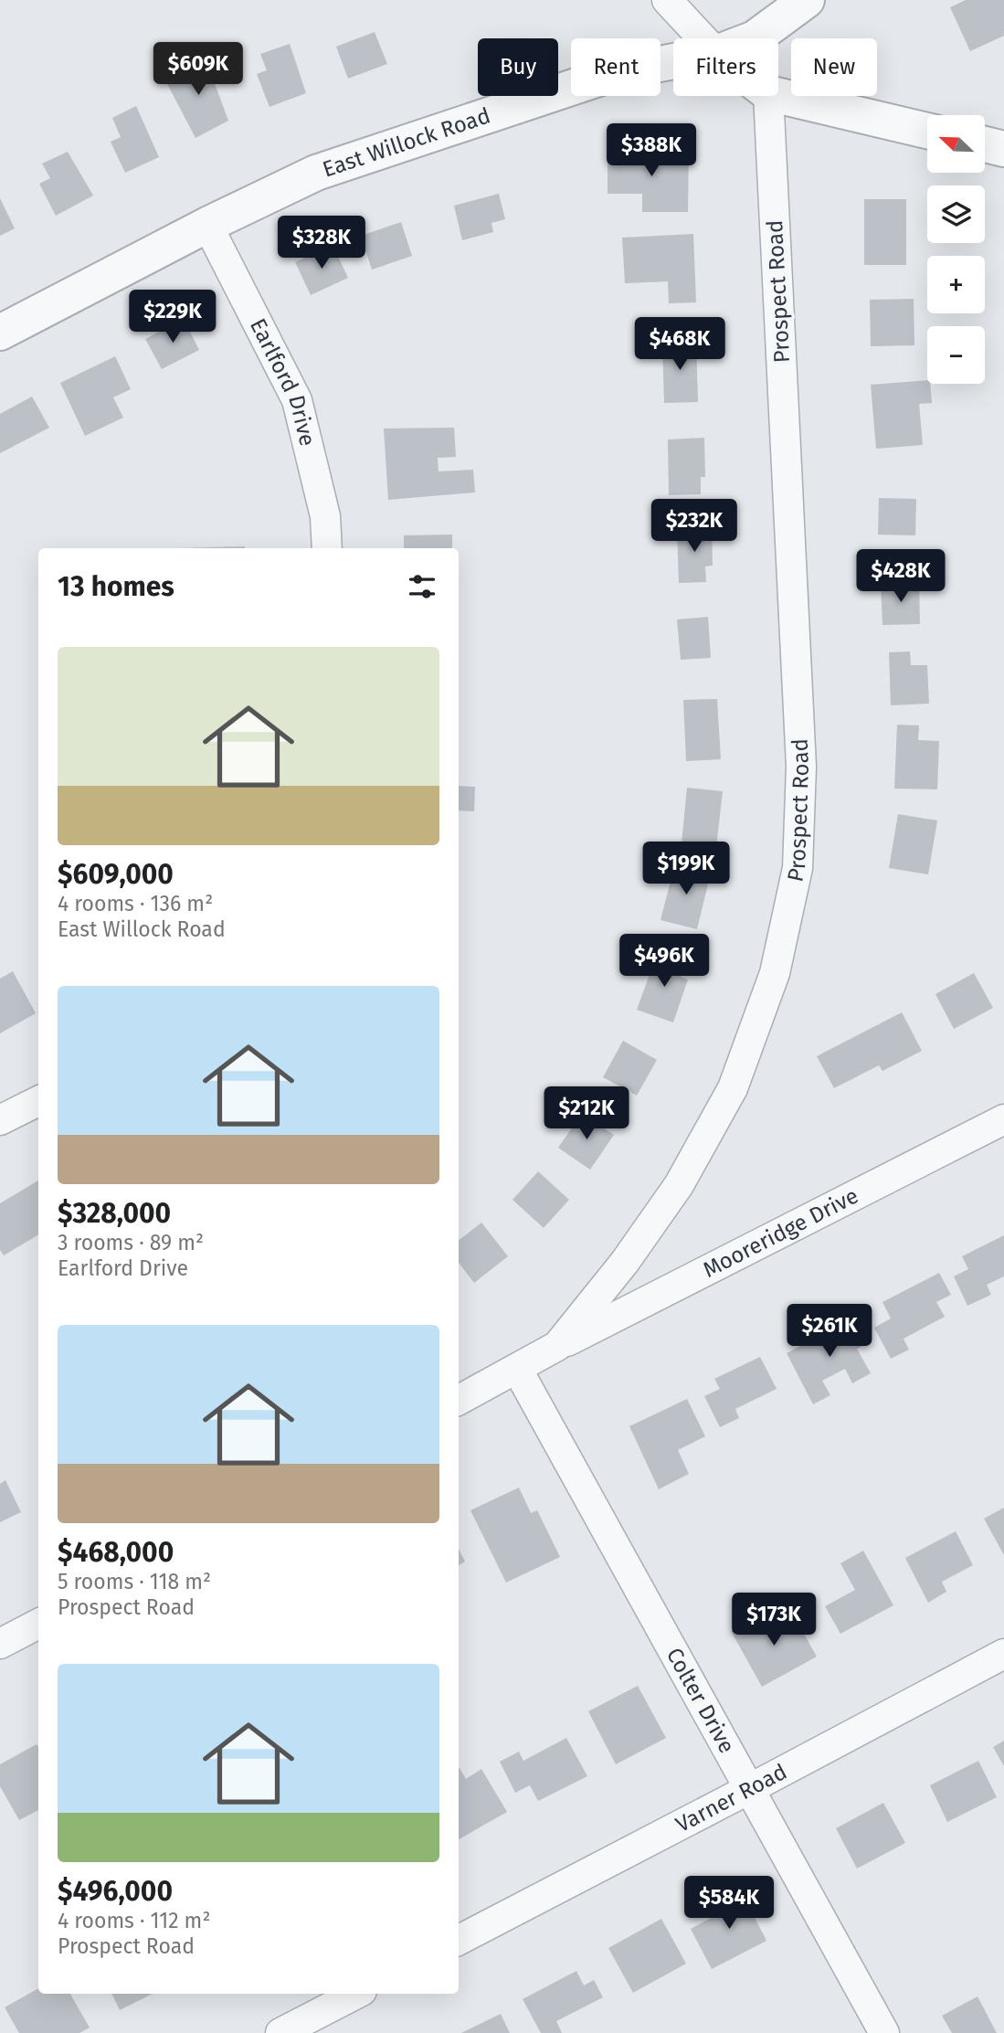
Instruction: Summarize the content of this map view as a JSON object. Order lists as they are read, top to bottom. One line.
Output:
{"streets":{"street":["East Willock Road","Prospect Road","Earlford Drive","Mooreridge Drive","Colter Drive","Varner Road"]},"crossings":[["East Willock Road","Earlford Drive"],["Prospect Road","Mooreridge Drive"],["Prospect Road","Colter Drive"],["Colter Drive","Varner Road"]],"north":"top left","page":{"chip":["Buy","Rent","Filters","New"],"price":["$609K","$388K","$328K","$229K","$468K","$232K","$428K","$199K","$496K","$212K","$261K","$173K","$584K"],"map_buttons":["+","−"],"heading":"13 homes","list":[{"name":"$609,000","note":"4 rooms · 136 m² · East Willock Road"},{"name":"$328,000","note":"3 rooms · 89 m² · Earlford Drive"},{"name":"$468,000","note":"5 rooms · 118 m² · Prospect Road"},{"name":"$496,000","note":"4 rooms · 112 m² · Prospect Road"}]}}
